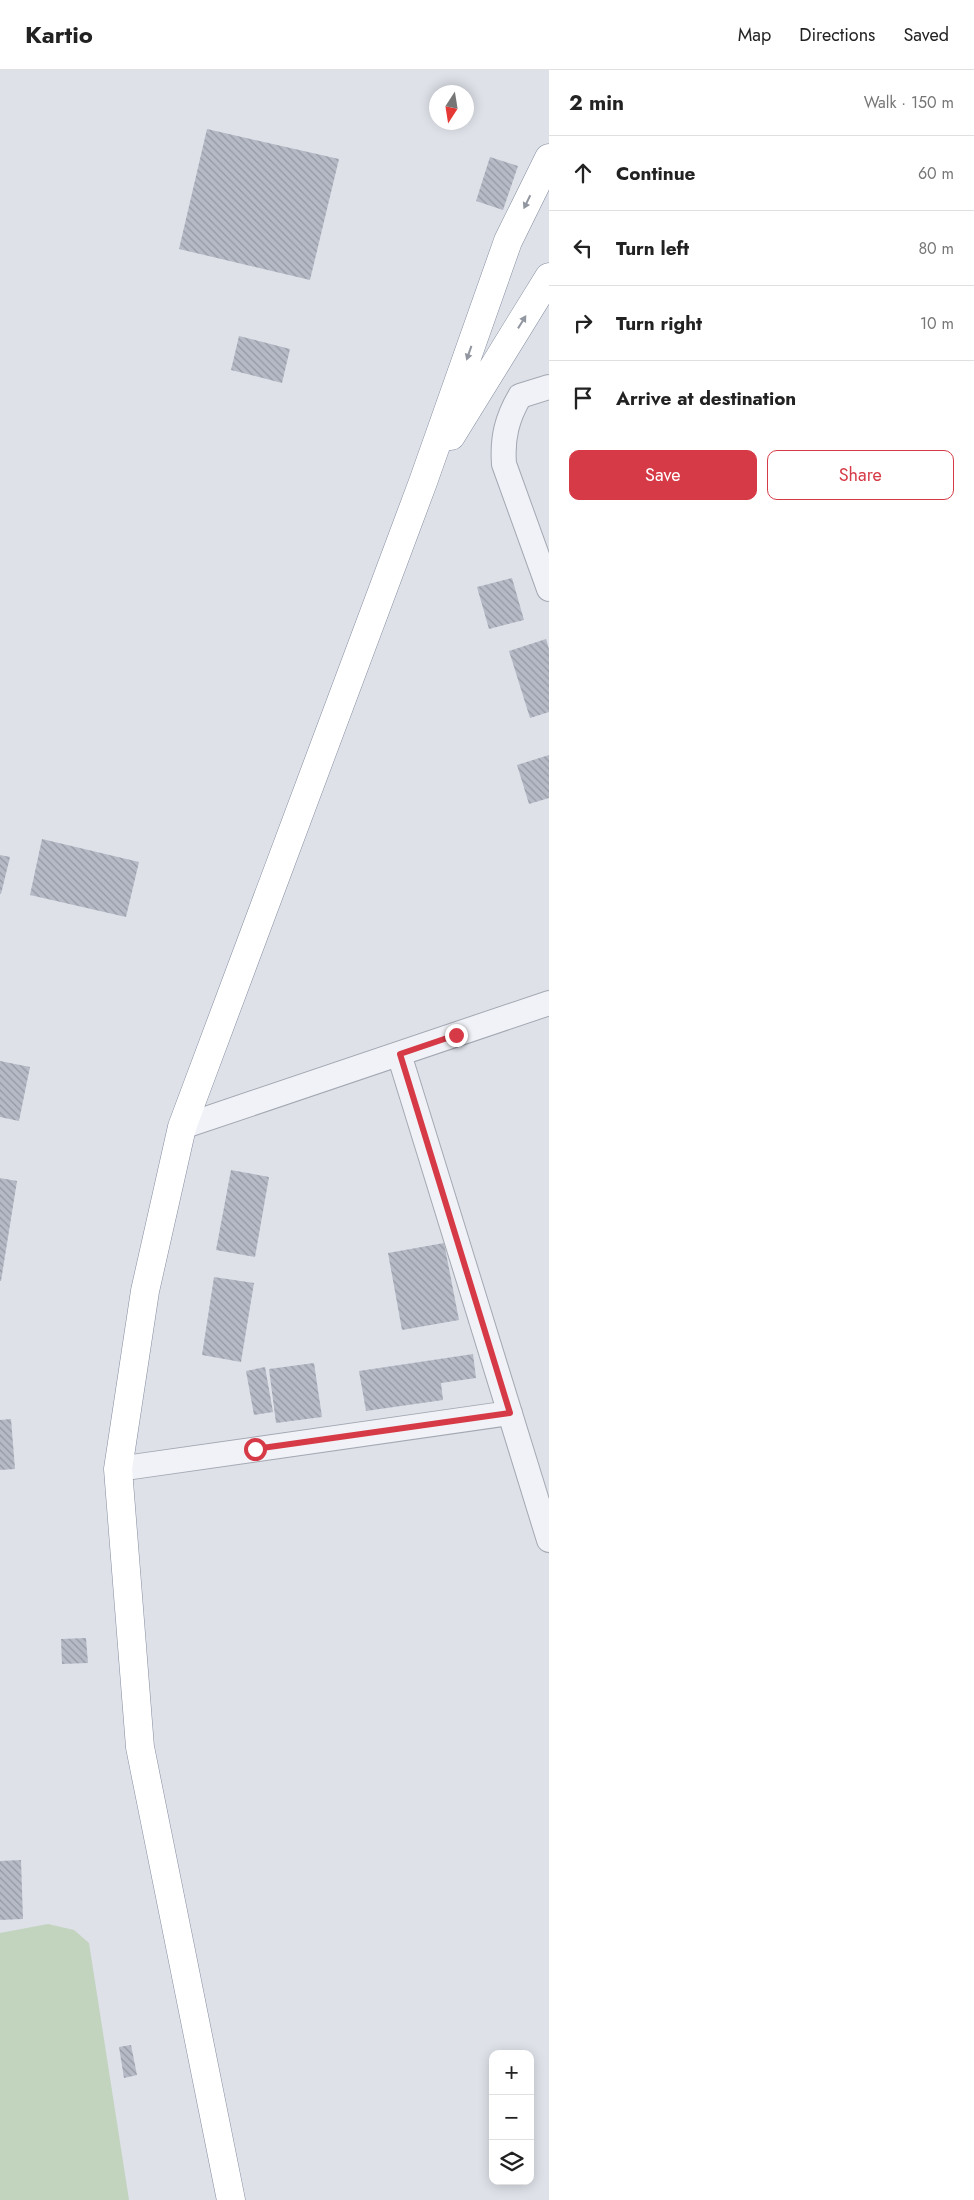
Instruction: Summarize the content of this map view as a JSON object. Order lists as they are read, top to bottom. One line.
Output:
{"north":"bottom","page":{"header":"Kartio","nav":["Map","Directions","Saved"],"heading":["2 min","Walk · 150 m"],"list":[["Continue","60 m"],["Turn left","80 m"],["Turn right","10 m"],"Arrive at destination"],"buttons":["Save","Share"],"map_buttons":["+","−"]}}
